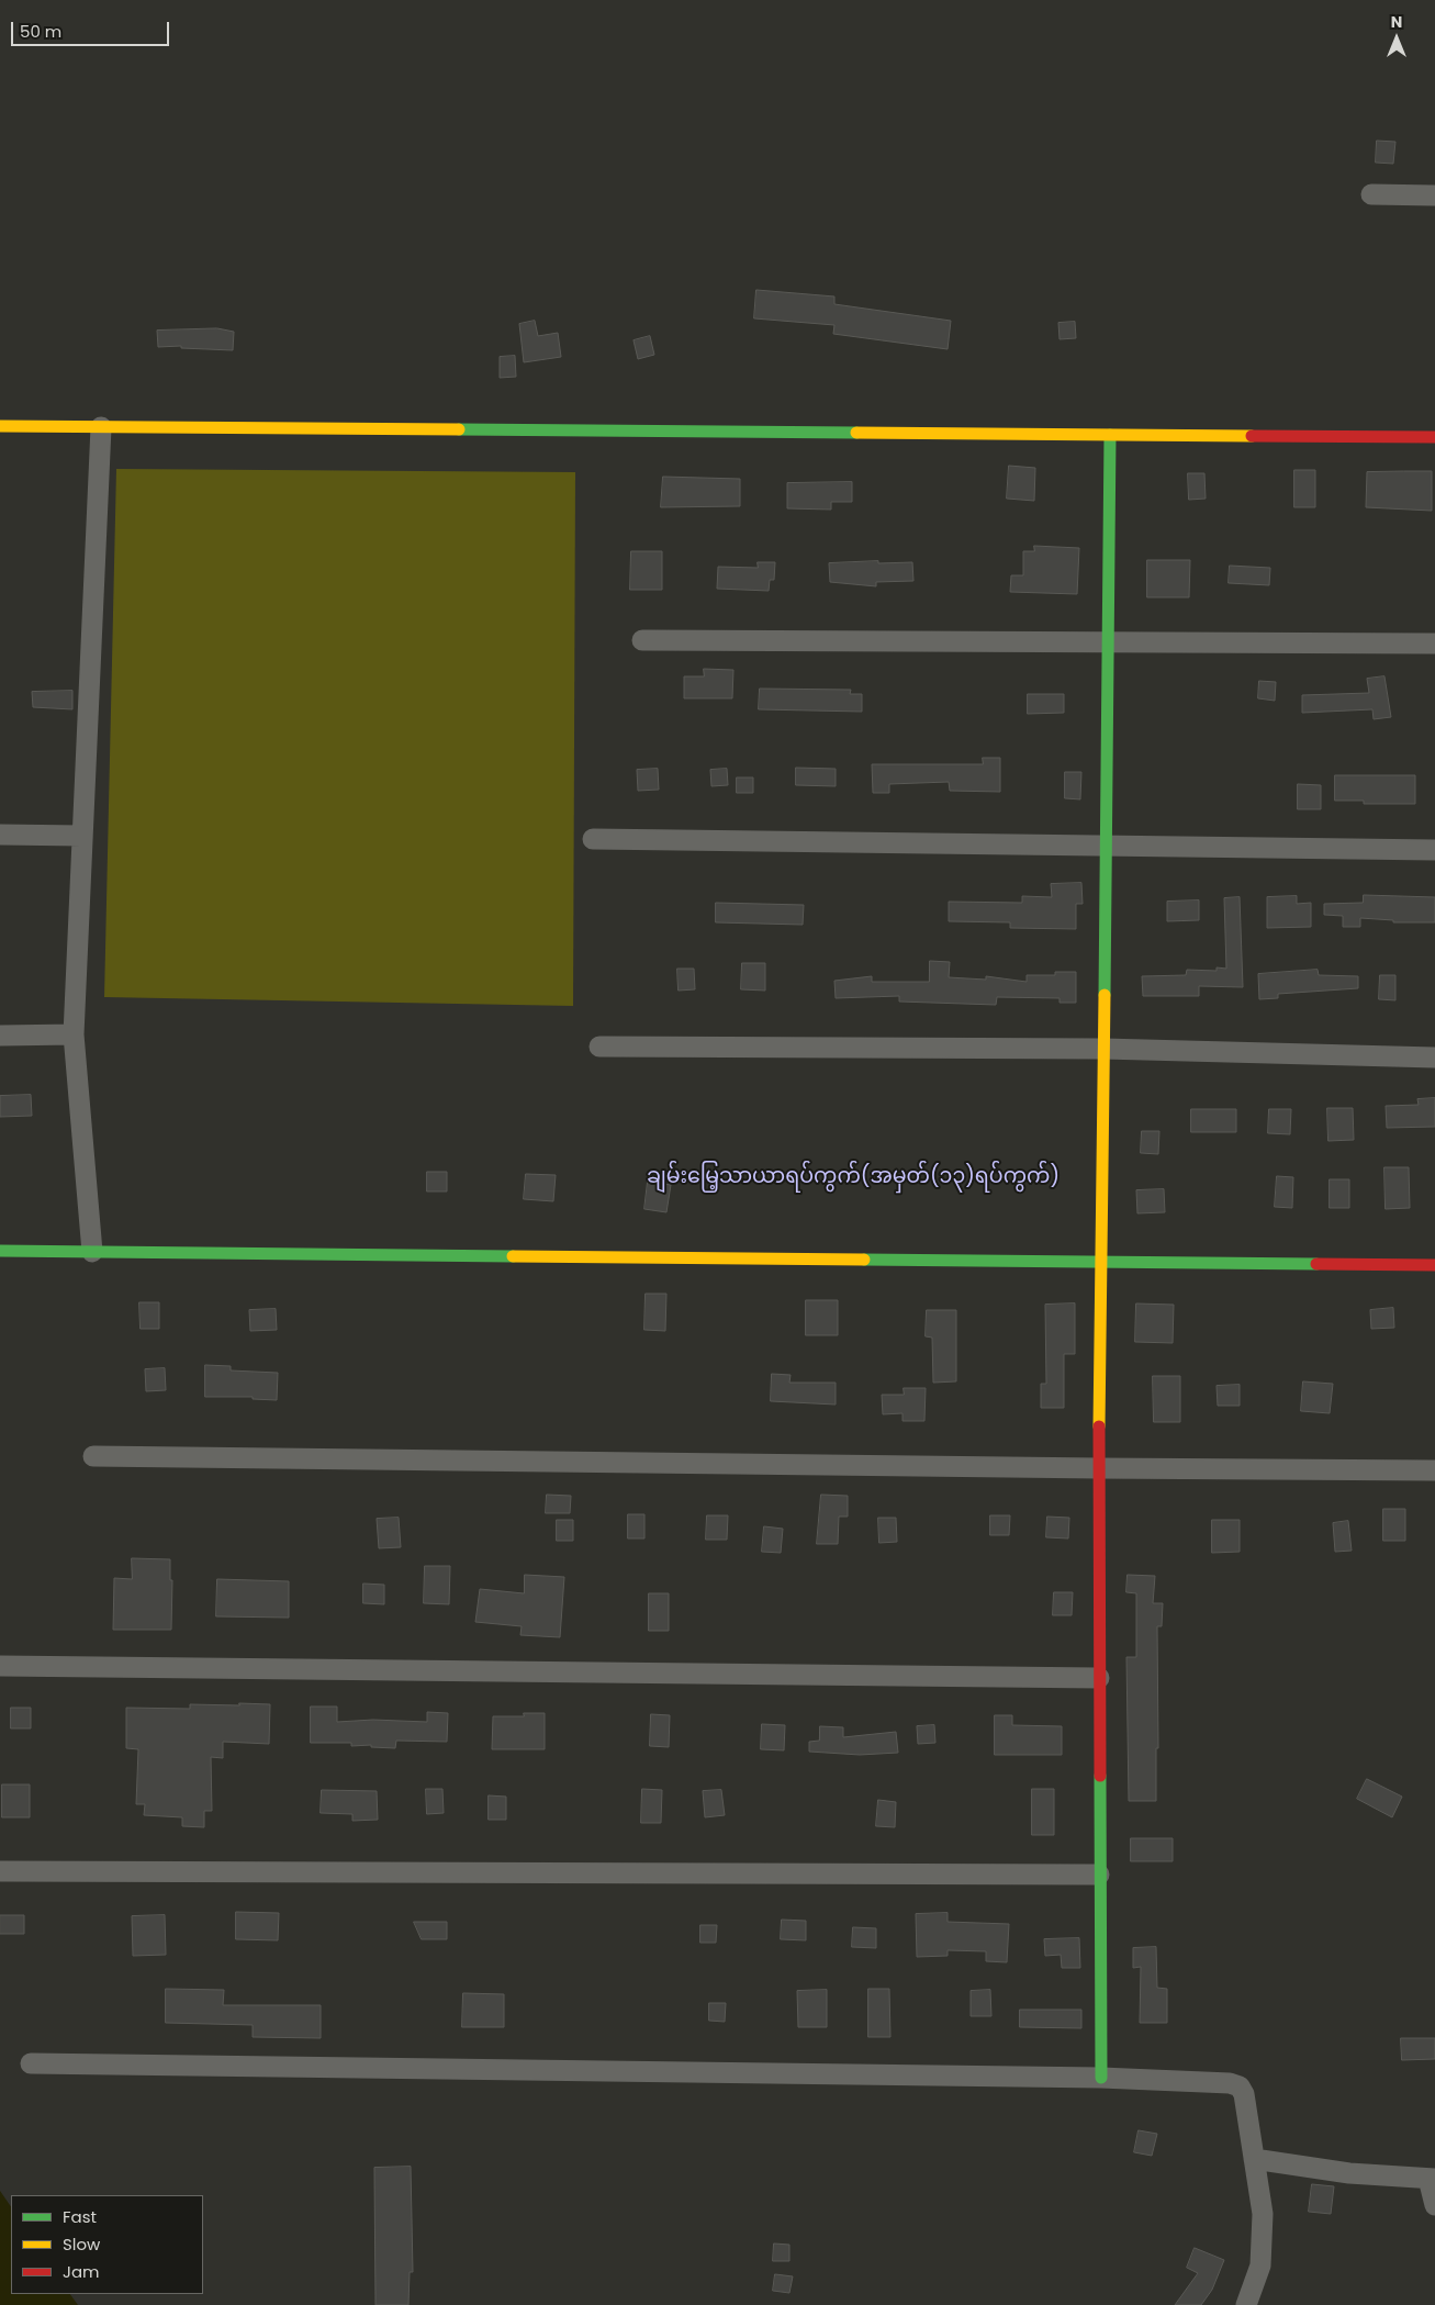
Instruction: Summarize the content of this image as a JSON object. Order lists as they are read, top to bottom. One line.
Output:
{"districts":["ချမ်းမြေ့သာယာရပ်ကွက်(အမှတ်(၁၃)ရပ်ကွက်)"],"legend":["Fast","Slow","Jam"],"scale_bar":"50 m","north":"top"}
